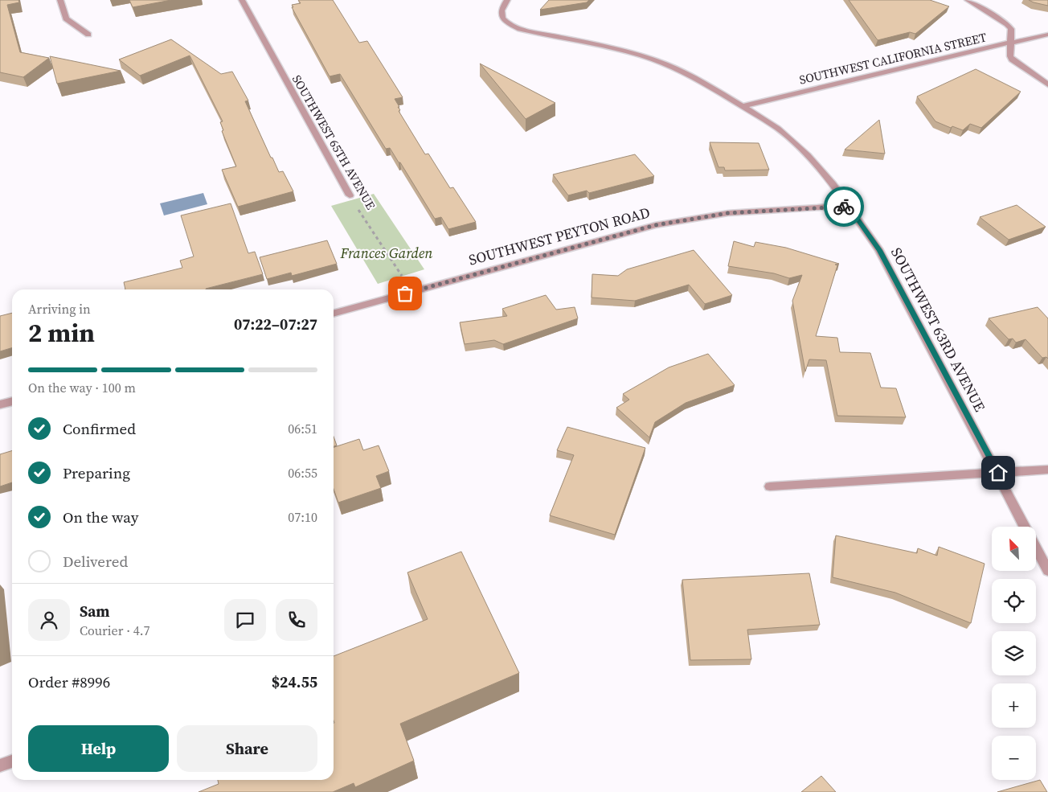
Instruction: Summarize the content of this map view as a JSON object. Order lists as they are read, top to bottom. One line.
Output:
{"streets":{"street":["SOUTHWEST CALIFORNIA STREET","SOUTHWEST 65TH AVENUE","SOUTHWEST PEYTON ROAD","SOUTHWEST 63RD AVENUE"]},"crossings":[["SOUTHWEST CALIFORNIA STREET","SOUTHWEST 63RD AVENUE"],["SOUTHWEST 65TH AVENUE","SOUTHWEST PEYTON ROAD"],["SOUTHWEST PEYTON ROAD","SOUTHWEST 63RD AVENUE"]],"parks":["Frances Garden"],"north":"top left","page":{"heading":["2 min","Arriving in","07:22–07:27"],"panel":["Sam","Courier · 4.7","Order #8996","$24.55"],"bar":"On the way · 100 m","list":[["Confirmed","06:51"],["Preparing","06:55"],["On the way","07:10"],"Delivered"],"map_buttons":["+","−"],"buttons":["Help","Share"]}}
